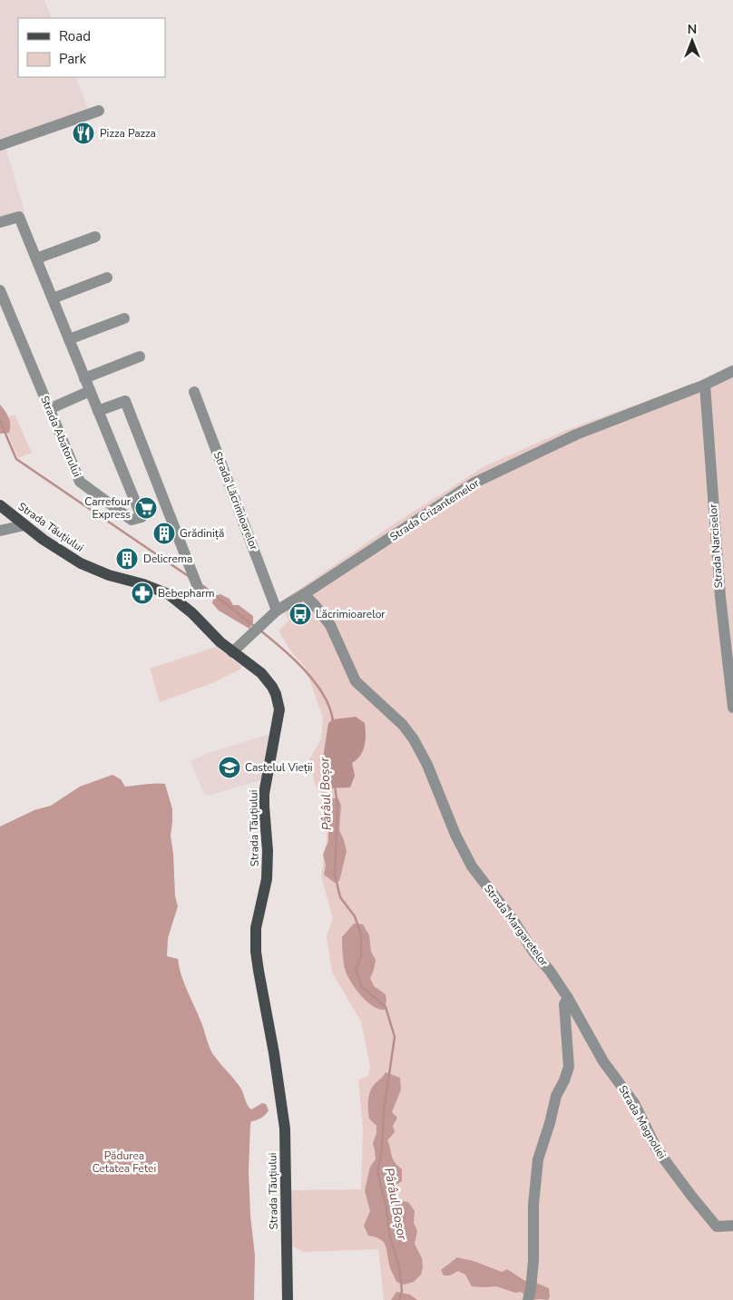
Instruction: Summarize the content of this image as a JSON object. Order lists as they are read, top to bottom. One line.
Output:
{"streets":{"main road":["Strada Tăuțiului"],"street":["Strada Abatorului","Strada Lăcrimioarelor","Strada Crizantemelor","Strada Narciselor","Strada Margaretelor","Strada Magnoliei"]},"crossings":[["Strada Lăcrimioarelor","Strada Crizantemelor"],["Strada Crizantemelor","Strada Tăuțiului"],["Strada Crizantemelor","Strada Narciselor"],["Strada Crizantemelor","Strada Margaretelor"],["Strada Margaretelor","Strada Magnoliei"]],"water":["Pârâul Boșor"],"parks":["Pădurea Cetatea Fetei"],"places":{"restaurant":["Pizza Pazza"],"supermarket":["Carrefour Express"],"building":["Grădiniță","Delicrema"],"pharmacy":["Bebepharm"],"bus stop":["Lăcrimioarelor"],"school or university":["Castelul Vieții"]},"legend":["Road","Park"],"north":"top"}
